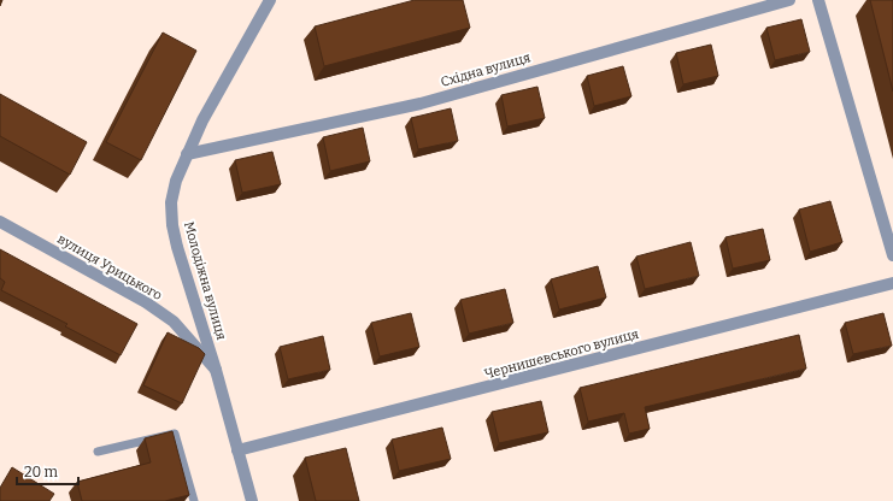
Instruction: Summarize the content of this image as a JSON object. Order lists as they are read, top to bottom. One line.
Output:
{"streets":{"street":["Східна вулиця","вулиця Урицького","Молодіжна вулиця","Чернишевського вулиця"]},"crossings":[["Східна вулиця","Молодіжна вулиця"],["вулиця Урицького","Молодіжна вулиця"],["Молодіжна вулиця","Чернишевського вулиця"]],"scale_bar":"20 m"}
